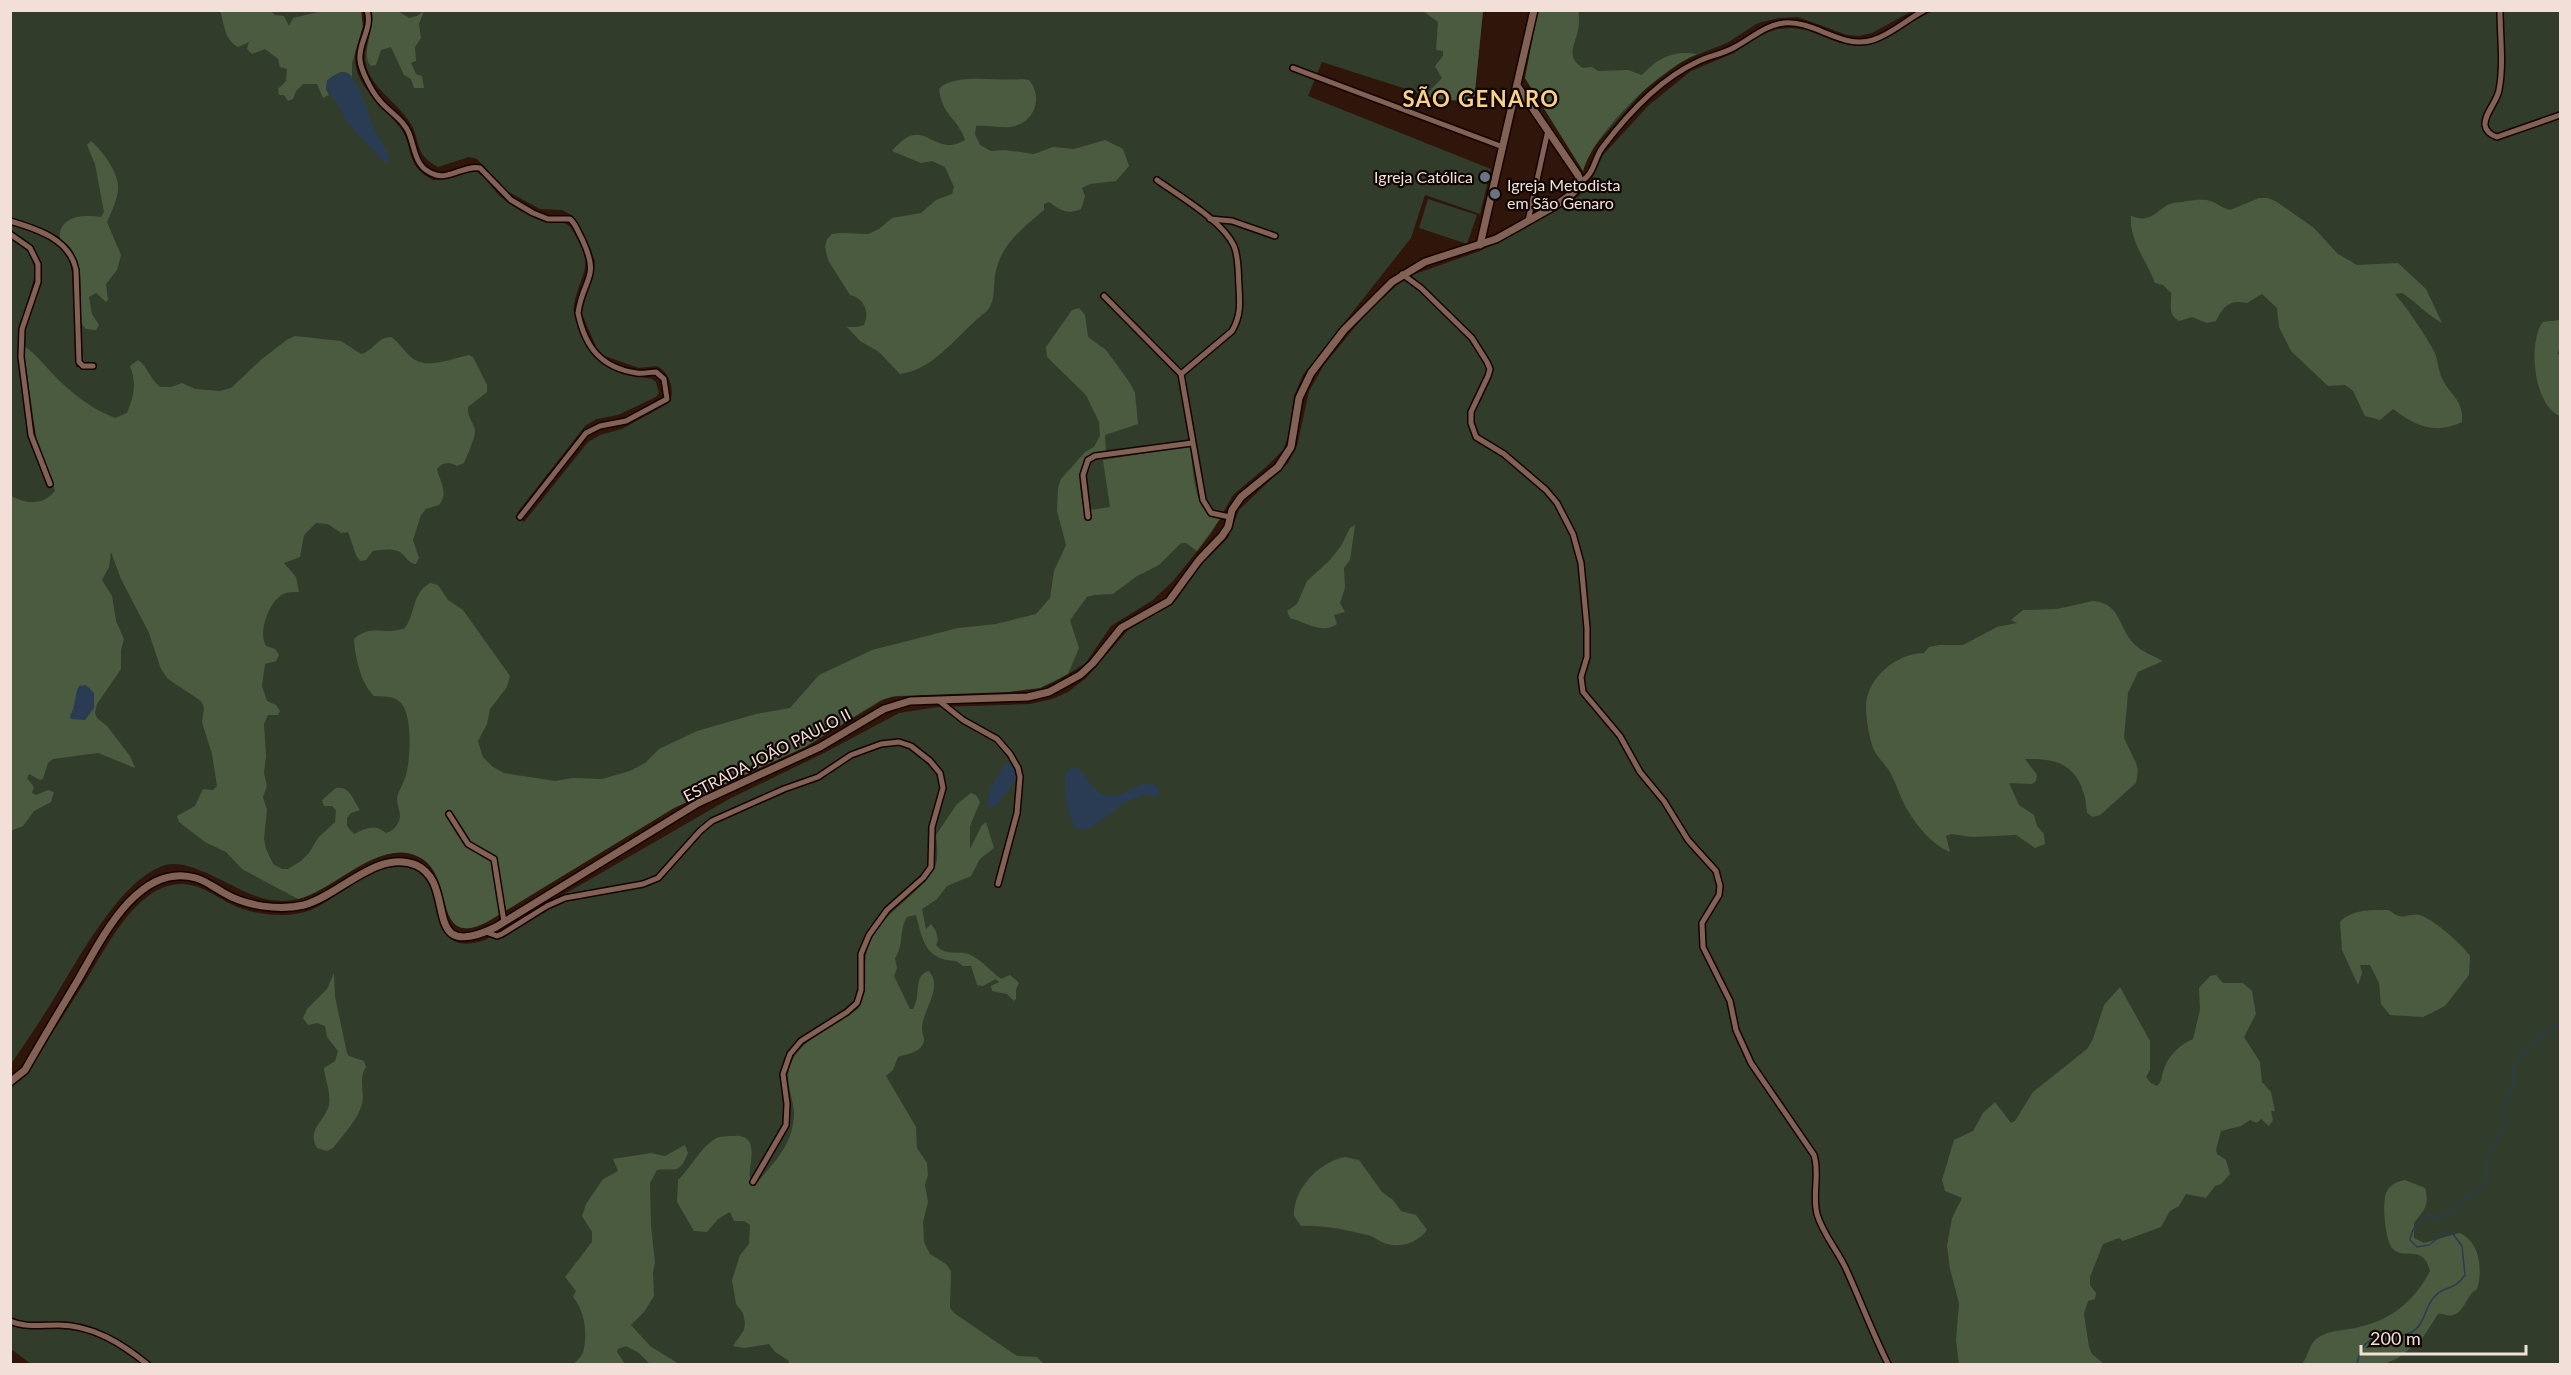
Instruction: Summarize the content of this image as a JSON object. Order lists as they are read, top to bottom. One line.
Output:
{"streets":{"street":["ESTRADA JOÃO PAULO II"]},"districts":["SÃO GENARO"],"places":["Igreja Católica","Igreja Metodista em São Genaro"],"scale_bar":"200 m"}
